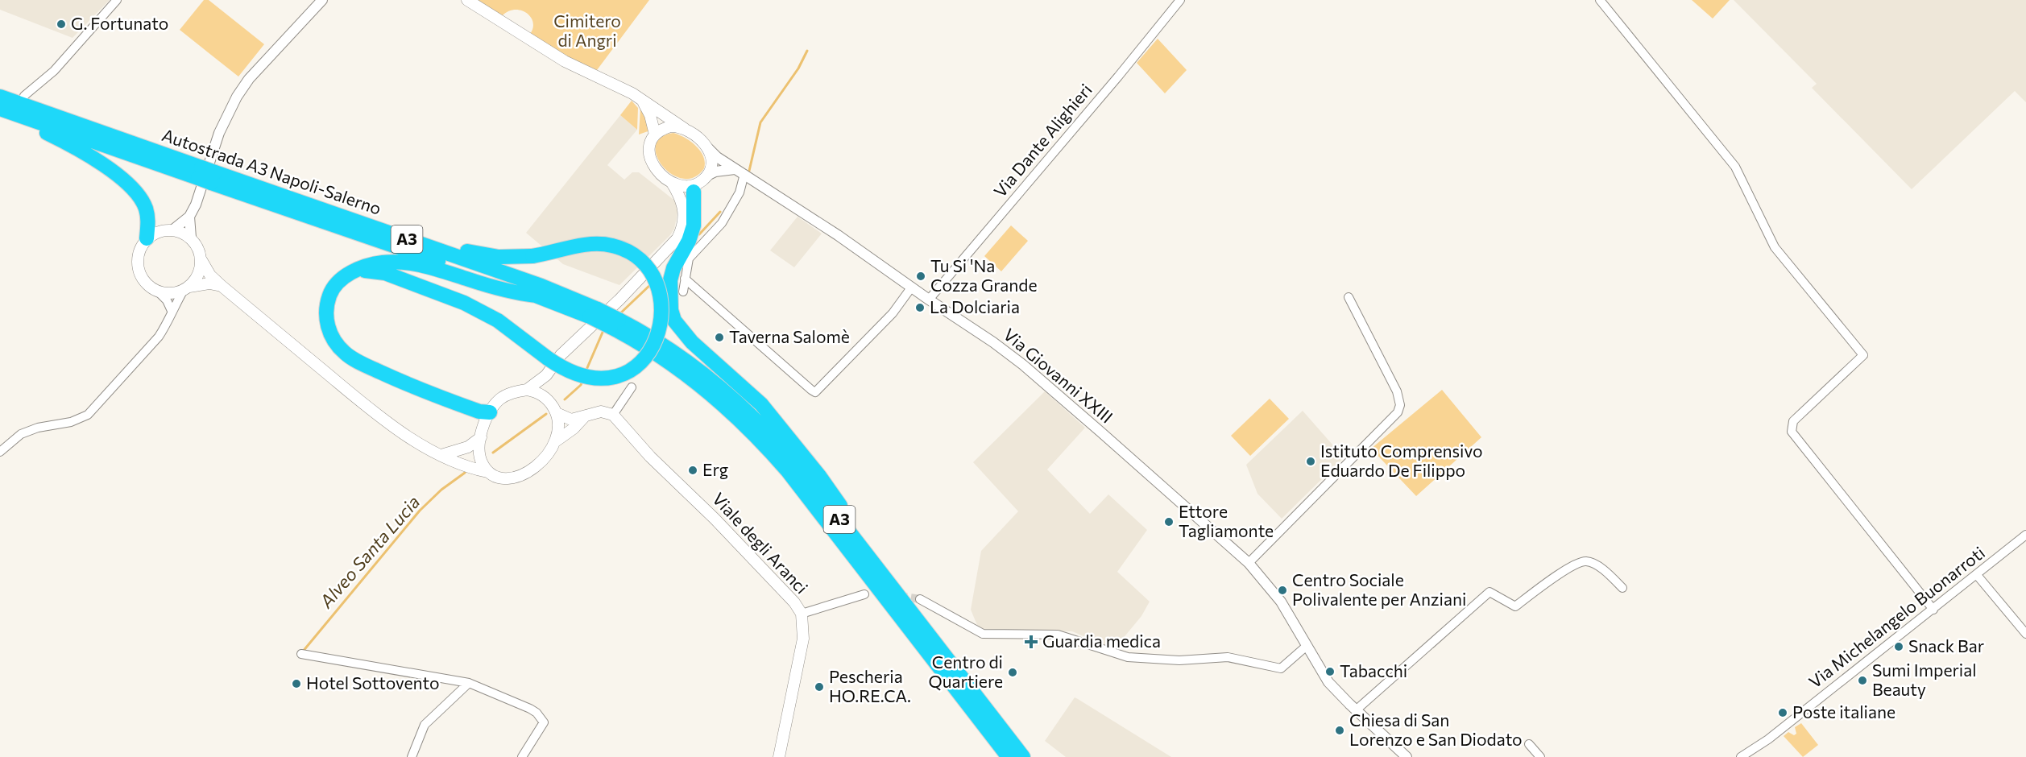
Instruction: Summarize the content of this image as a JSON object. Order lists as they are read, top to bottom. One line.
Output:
{"streets":{"highway":["Autostrada A3 Napoli-Salerno","A3"],"main road":["Viale degli Aranci"],"street":["Via Dante Alighieri","Via Giovanni XXIII","Via Michelangelo Buonarroti"]},"crossings":[["Via Dante Alighieri","Via Giovanni XXIII"]],"water":["Alveo Santa Lucia"],"parks":["Cimitero di Angri"],"places":{"other":["G. Fortunato","Tu Si 'Na Cozza Grande","La Dolciaria","Taverna Salomè","Istituto Comprensivo Eduardo De Filippo","Erg","Ettore Tagliamonte","Centro Sociale Polivalente per Anziani","Snack Bar","Tabacchi","Centro di Quartiere","Sumi Imperial Beauty","Hotel Sottovento","Pescheria HO.RE.CA.","Poste italiane","Chiesa di San Lorenzo e San Diodato"],"health":["Guardia medica"]}}
